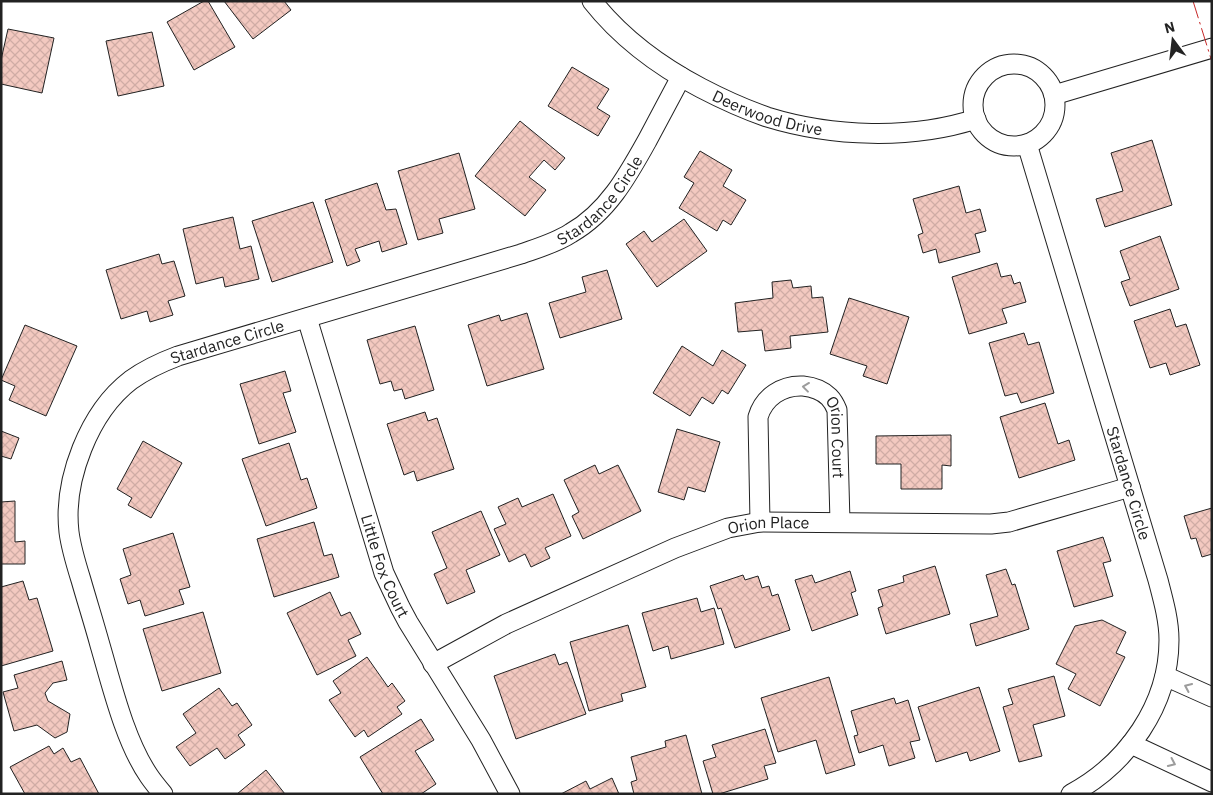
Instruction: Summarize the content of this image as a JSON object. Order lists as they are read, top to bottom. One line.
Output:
{"streets":{"street":["Deerwood Drive","Stardance Circle","Orion Court","Orion Place","Little Fox Court"]},"crossings":[["Deerwood Drive","Stardance Circle"],["Stardance Circle","Orion Place"],["Stardance Circle","Little Fox Court"],["Orion Court","Orion Place"],["Orion Place","Little Fox Court"]],"north":"top"}
